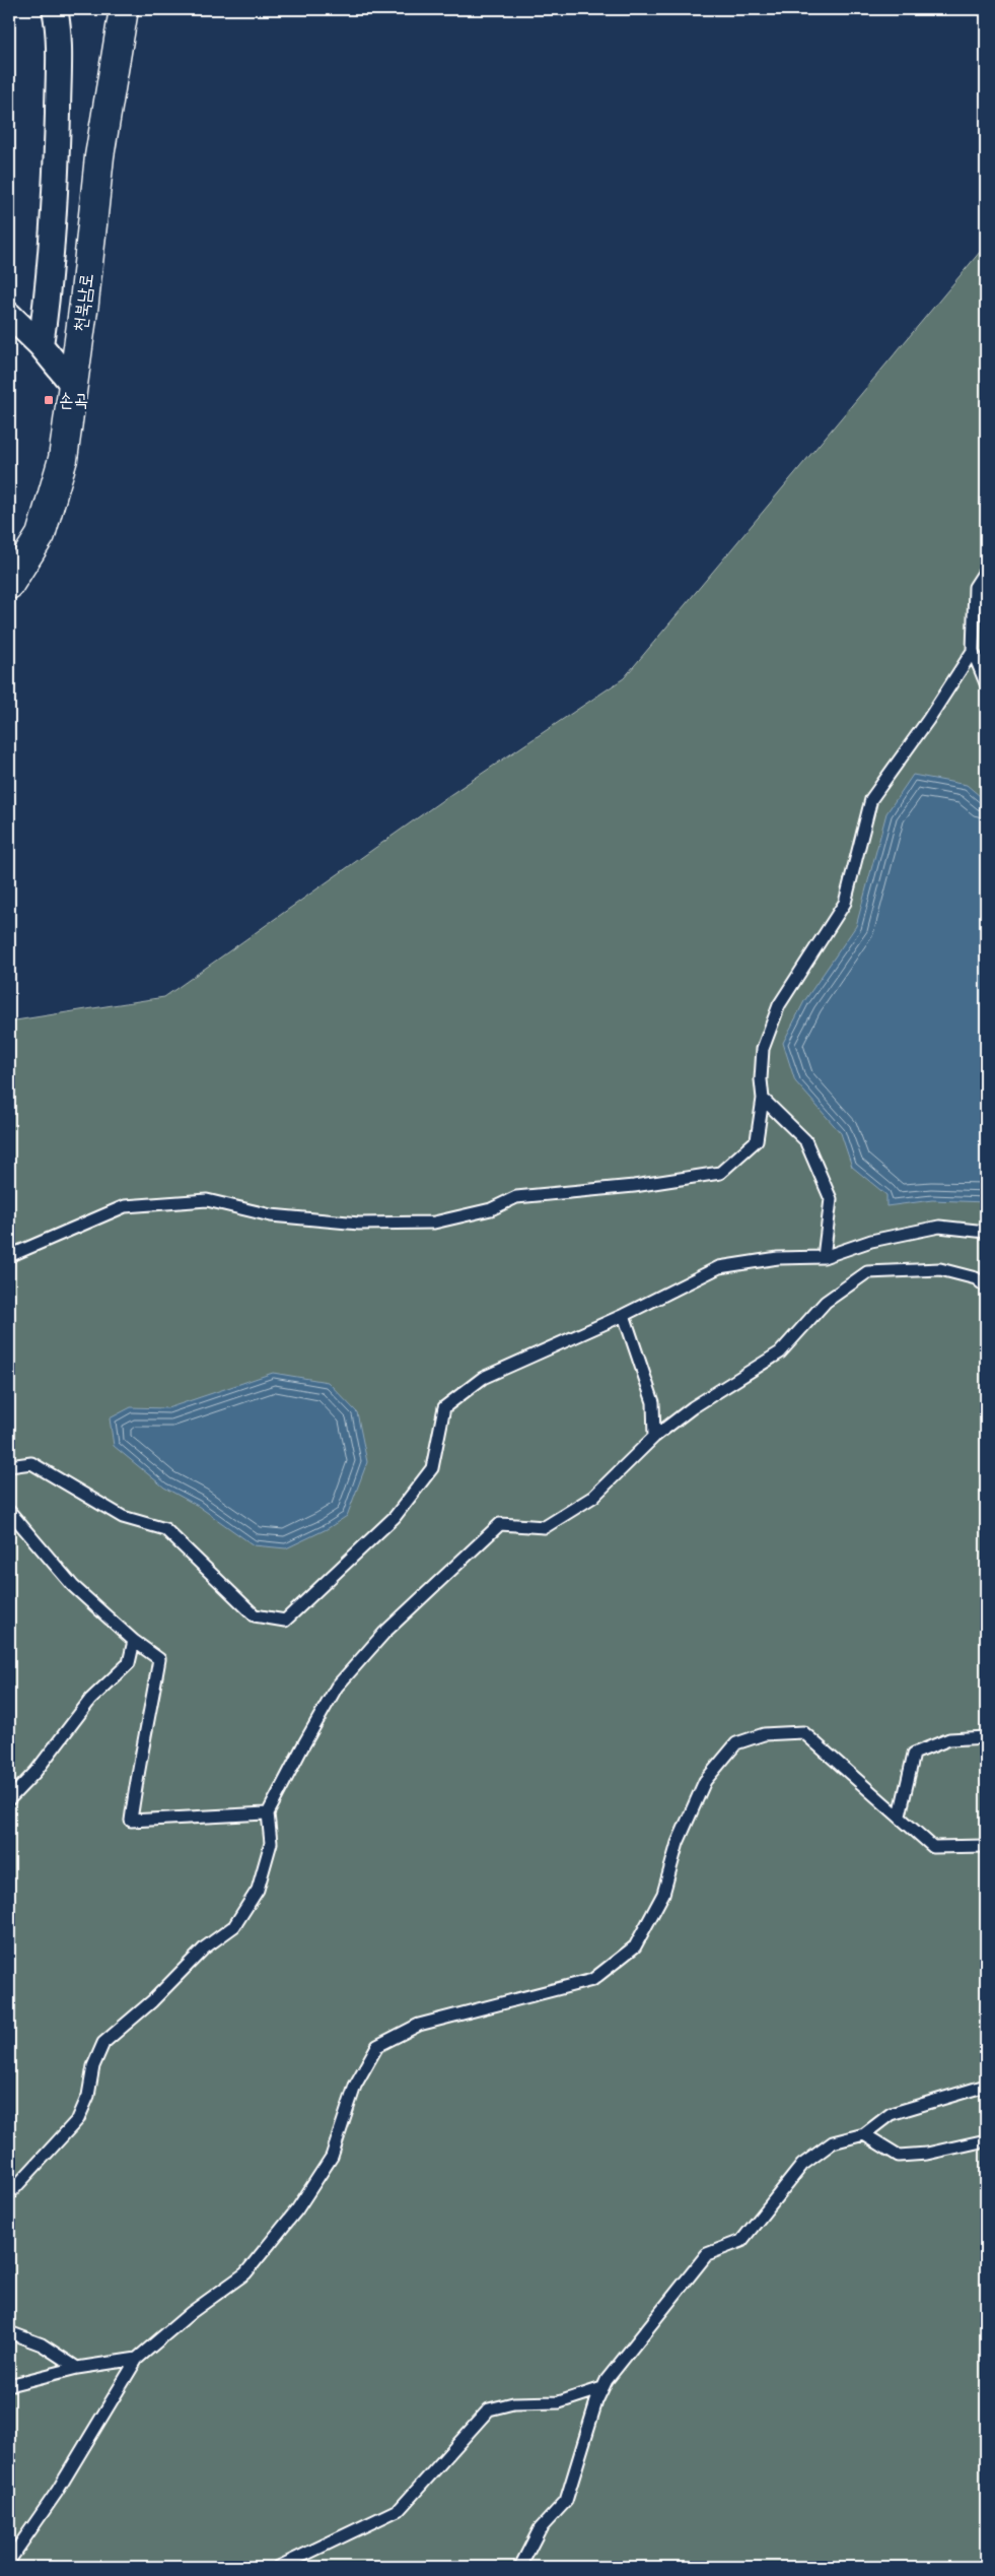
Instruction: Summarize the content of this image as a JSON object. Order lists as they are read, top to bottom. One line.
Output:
{"streets":{"main road":["천북남로"]},"places":{"transit":["손곡"]}}
